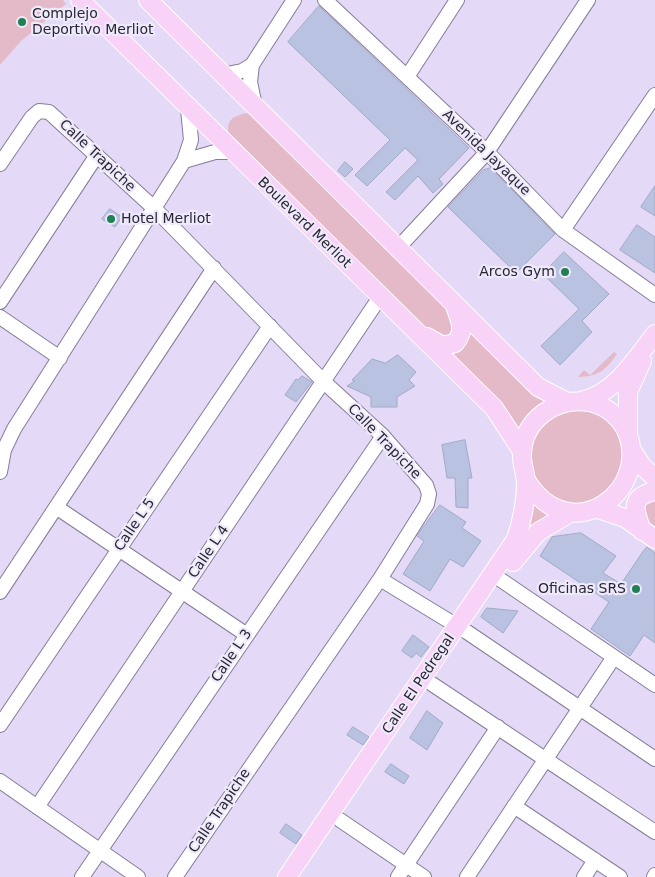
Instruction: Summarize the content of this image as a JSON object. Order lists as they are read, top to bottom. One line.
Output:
{"streets":{"main road":["Boulevard Merliot","Calle El Pedregal"],"street":["Avenida Jayaque","Calle Trapiche","Calle L 5","Calle L 4","Calle L 3"]},"crossings":[["Calle Trapiche","Calle L 5"],["Calle Trapiche","Calle L 4"],["Calle Trapiche","Calle L 3"],["Boulevard Merliot","Calle L 4"],["Boulevard Merliot","Calle El Pedregal"]],"places":["Complejo Deportivo Merliot","Hotel Merliot","Arcos Gym","Oficinas SRS"]}
